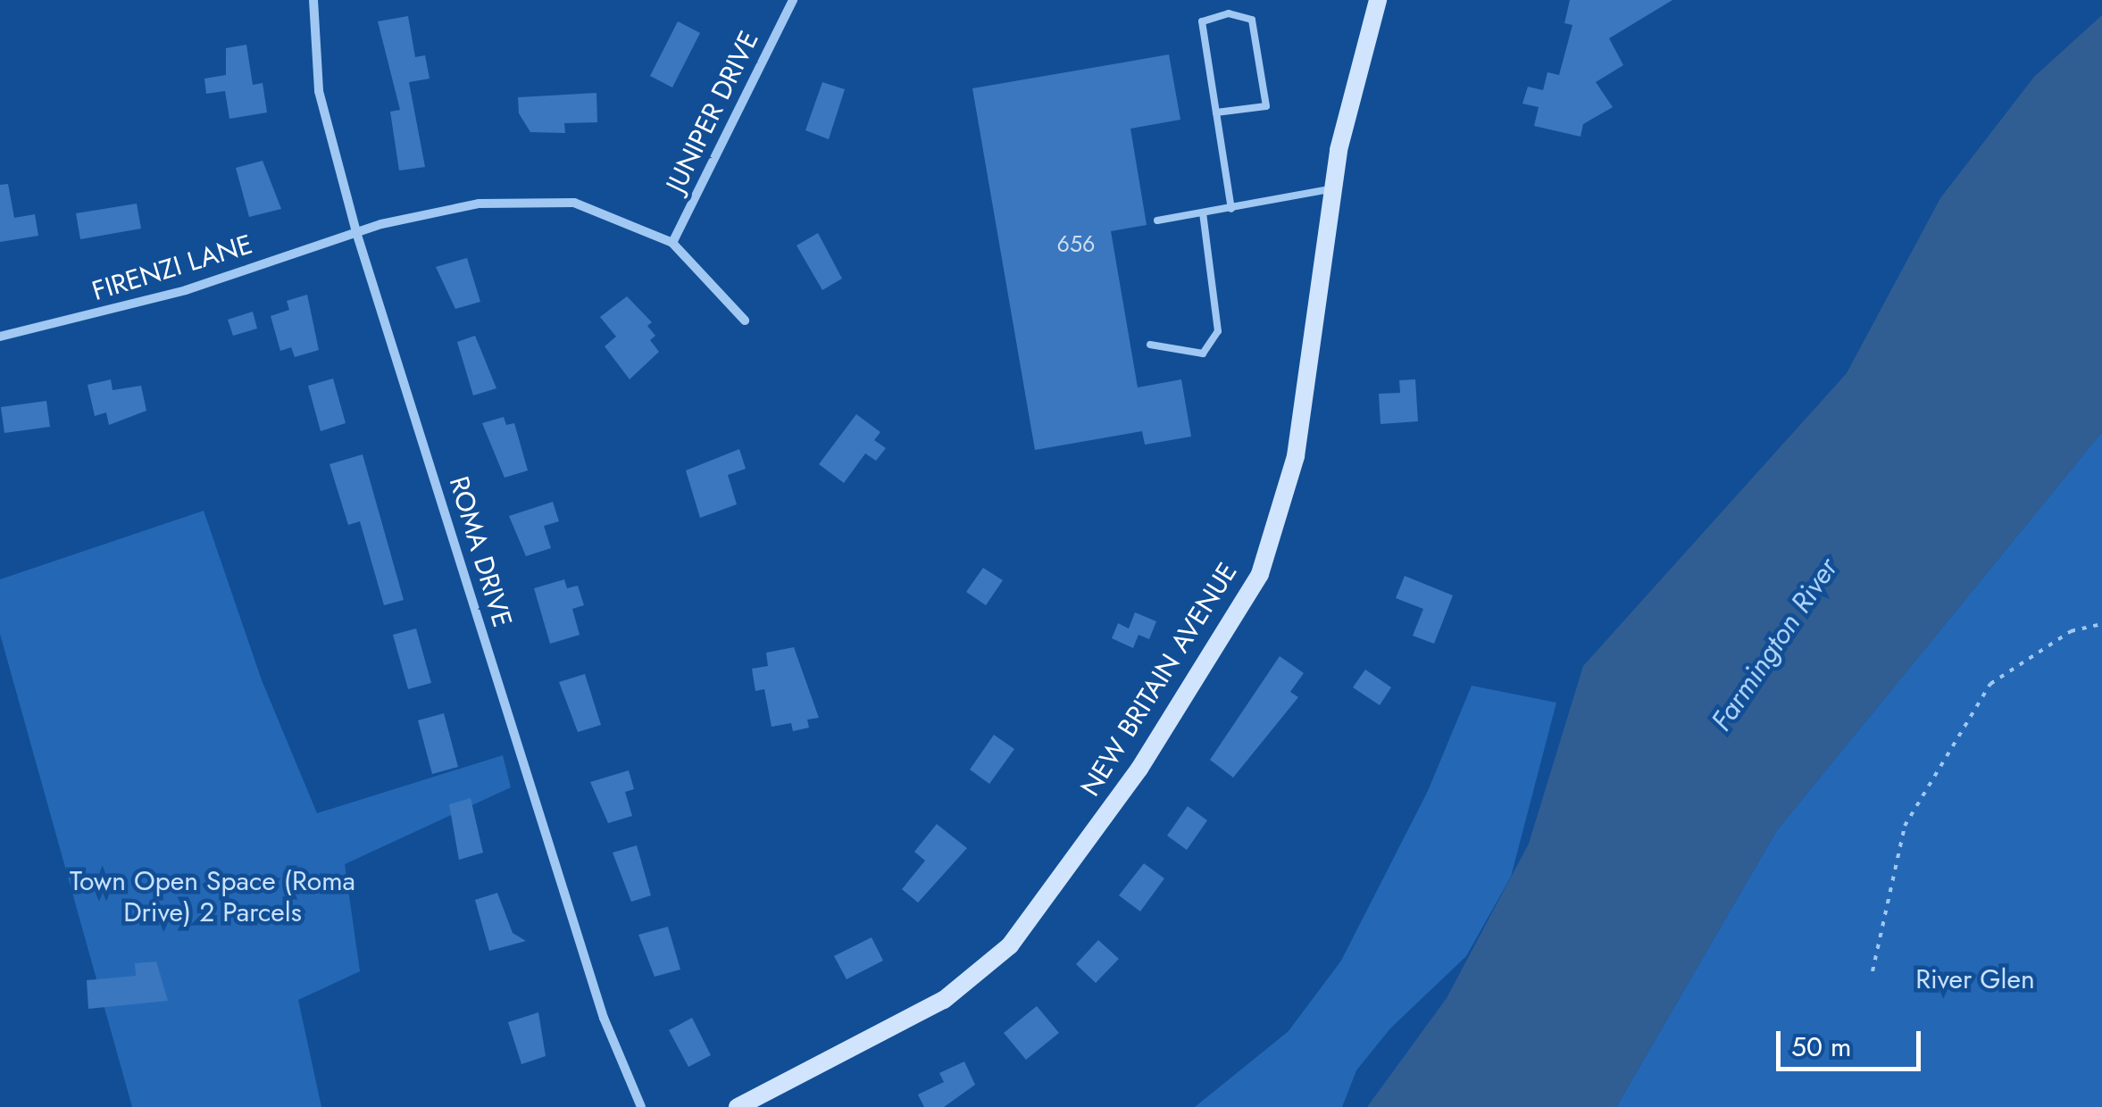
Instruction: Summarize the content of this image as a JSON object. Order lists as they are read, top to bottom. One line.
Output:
{"streets":{"street":["JUNIPER DRIVE","FIRENZI LANE","ROMA DRIVE","NEW BRITAIN AVENUE"]},"crossings":[["JUNIPER DRIVE","FIRENZI LANE"],["FIRENZI LANE","ROMA DRIVE"]],"water":["Farmington River"],"parks":["Town Open Space (Roma Drive) 2 Parcels","River Glen"],"house_numbers":["656"],"scale_bar":"50 m"}
